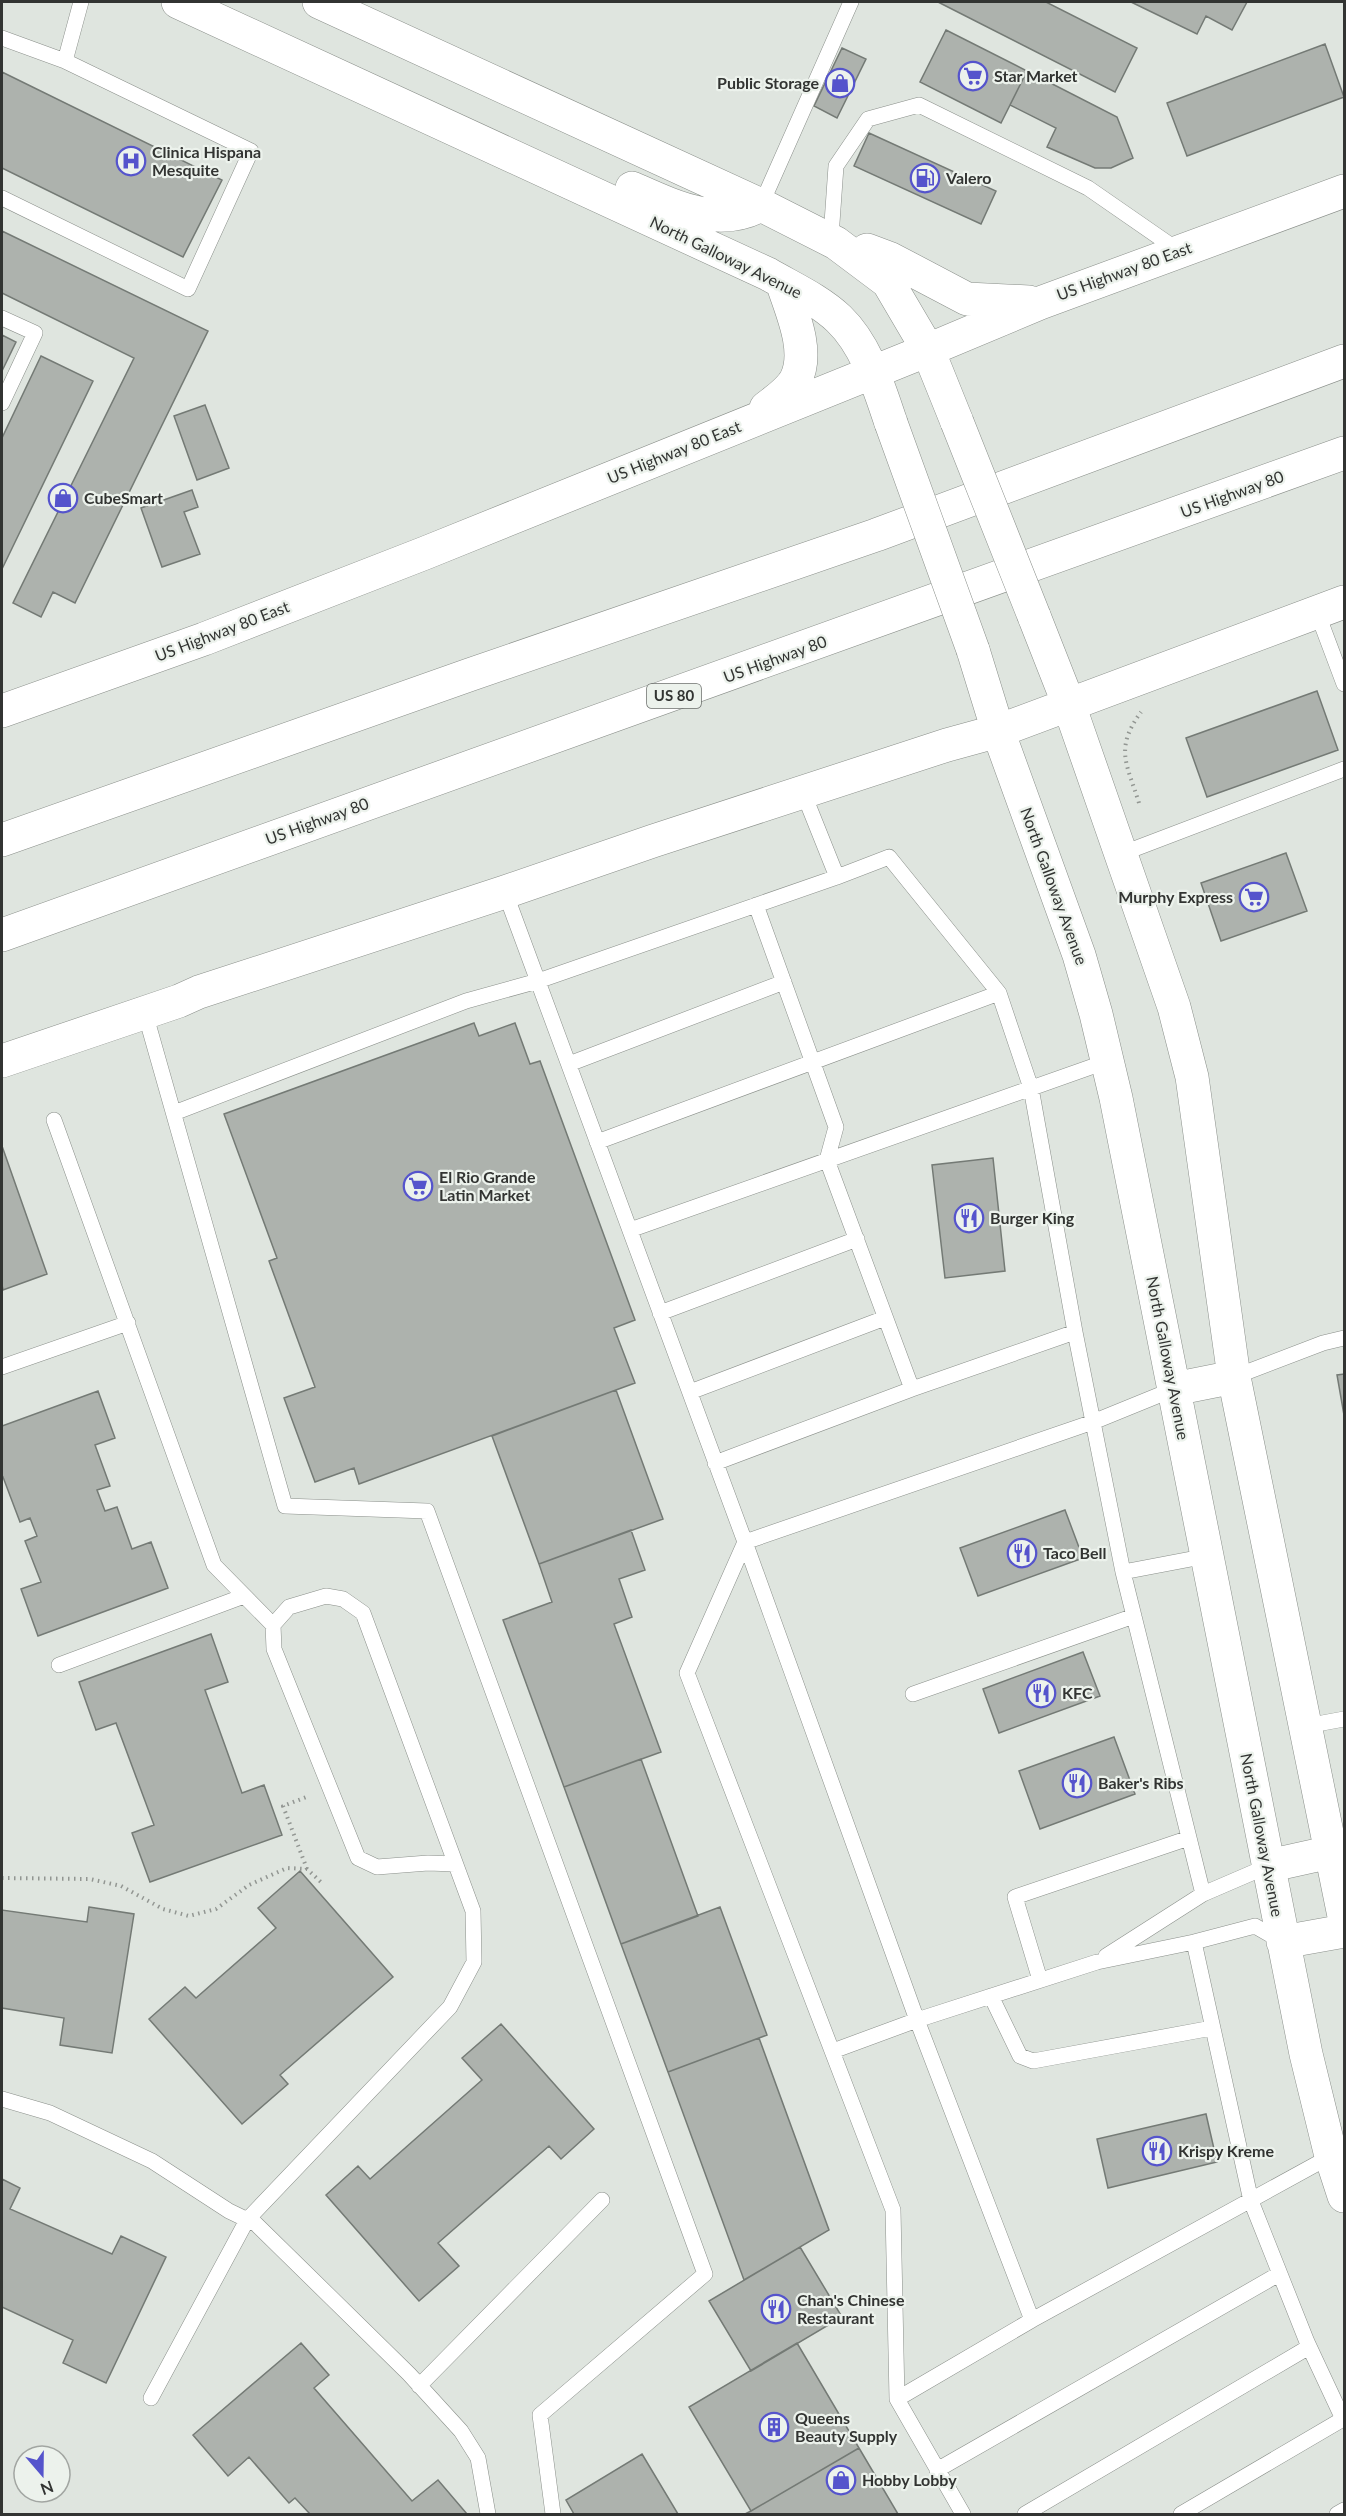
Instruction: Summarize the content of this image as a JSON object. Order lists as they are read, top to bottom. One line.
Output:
{"streets":{"main road":["North Galloway Avenue","US Highway 80 East","US Highway 80","US 80"]},"crossings":[["North Galloway Avenue","US Highway 80 East"]],"places":{"supermarket":["Star Market","Murphy Express","El Rio Grande Latin Market"],"shop":["Public Storage","CubeSmart","Hobby Lobby"],"hospital":["Clinica Hispana Mesquite"],"fuel station":["Valero"],"restaurant":["Burger King","Taco Bell","KFC","Baker's Ribs","Krispy Kreme","Chan's Chinese Restaurant"],"building":["Queens Beauty Supply"]},"north":"bottom"}
